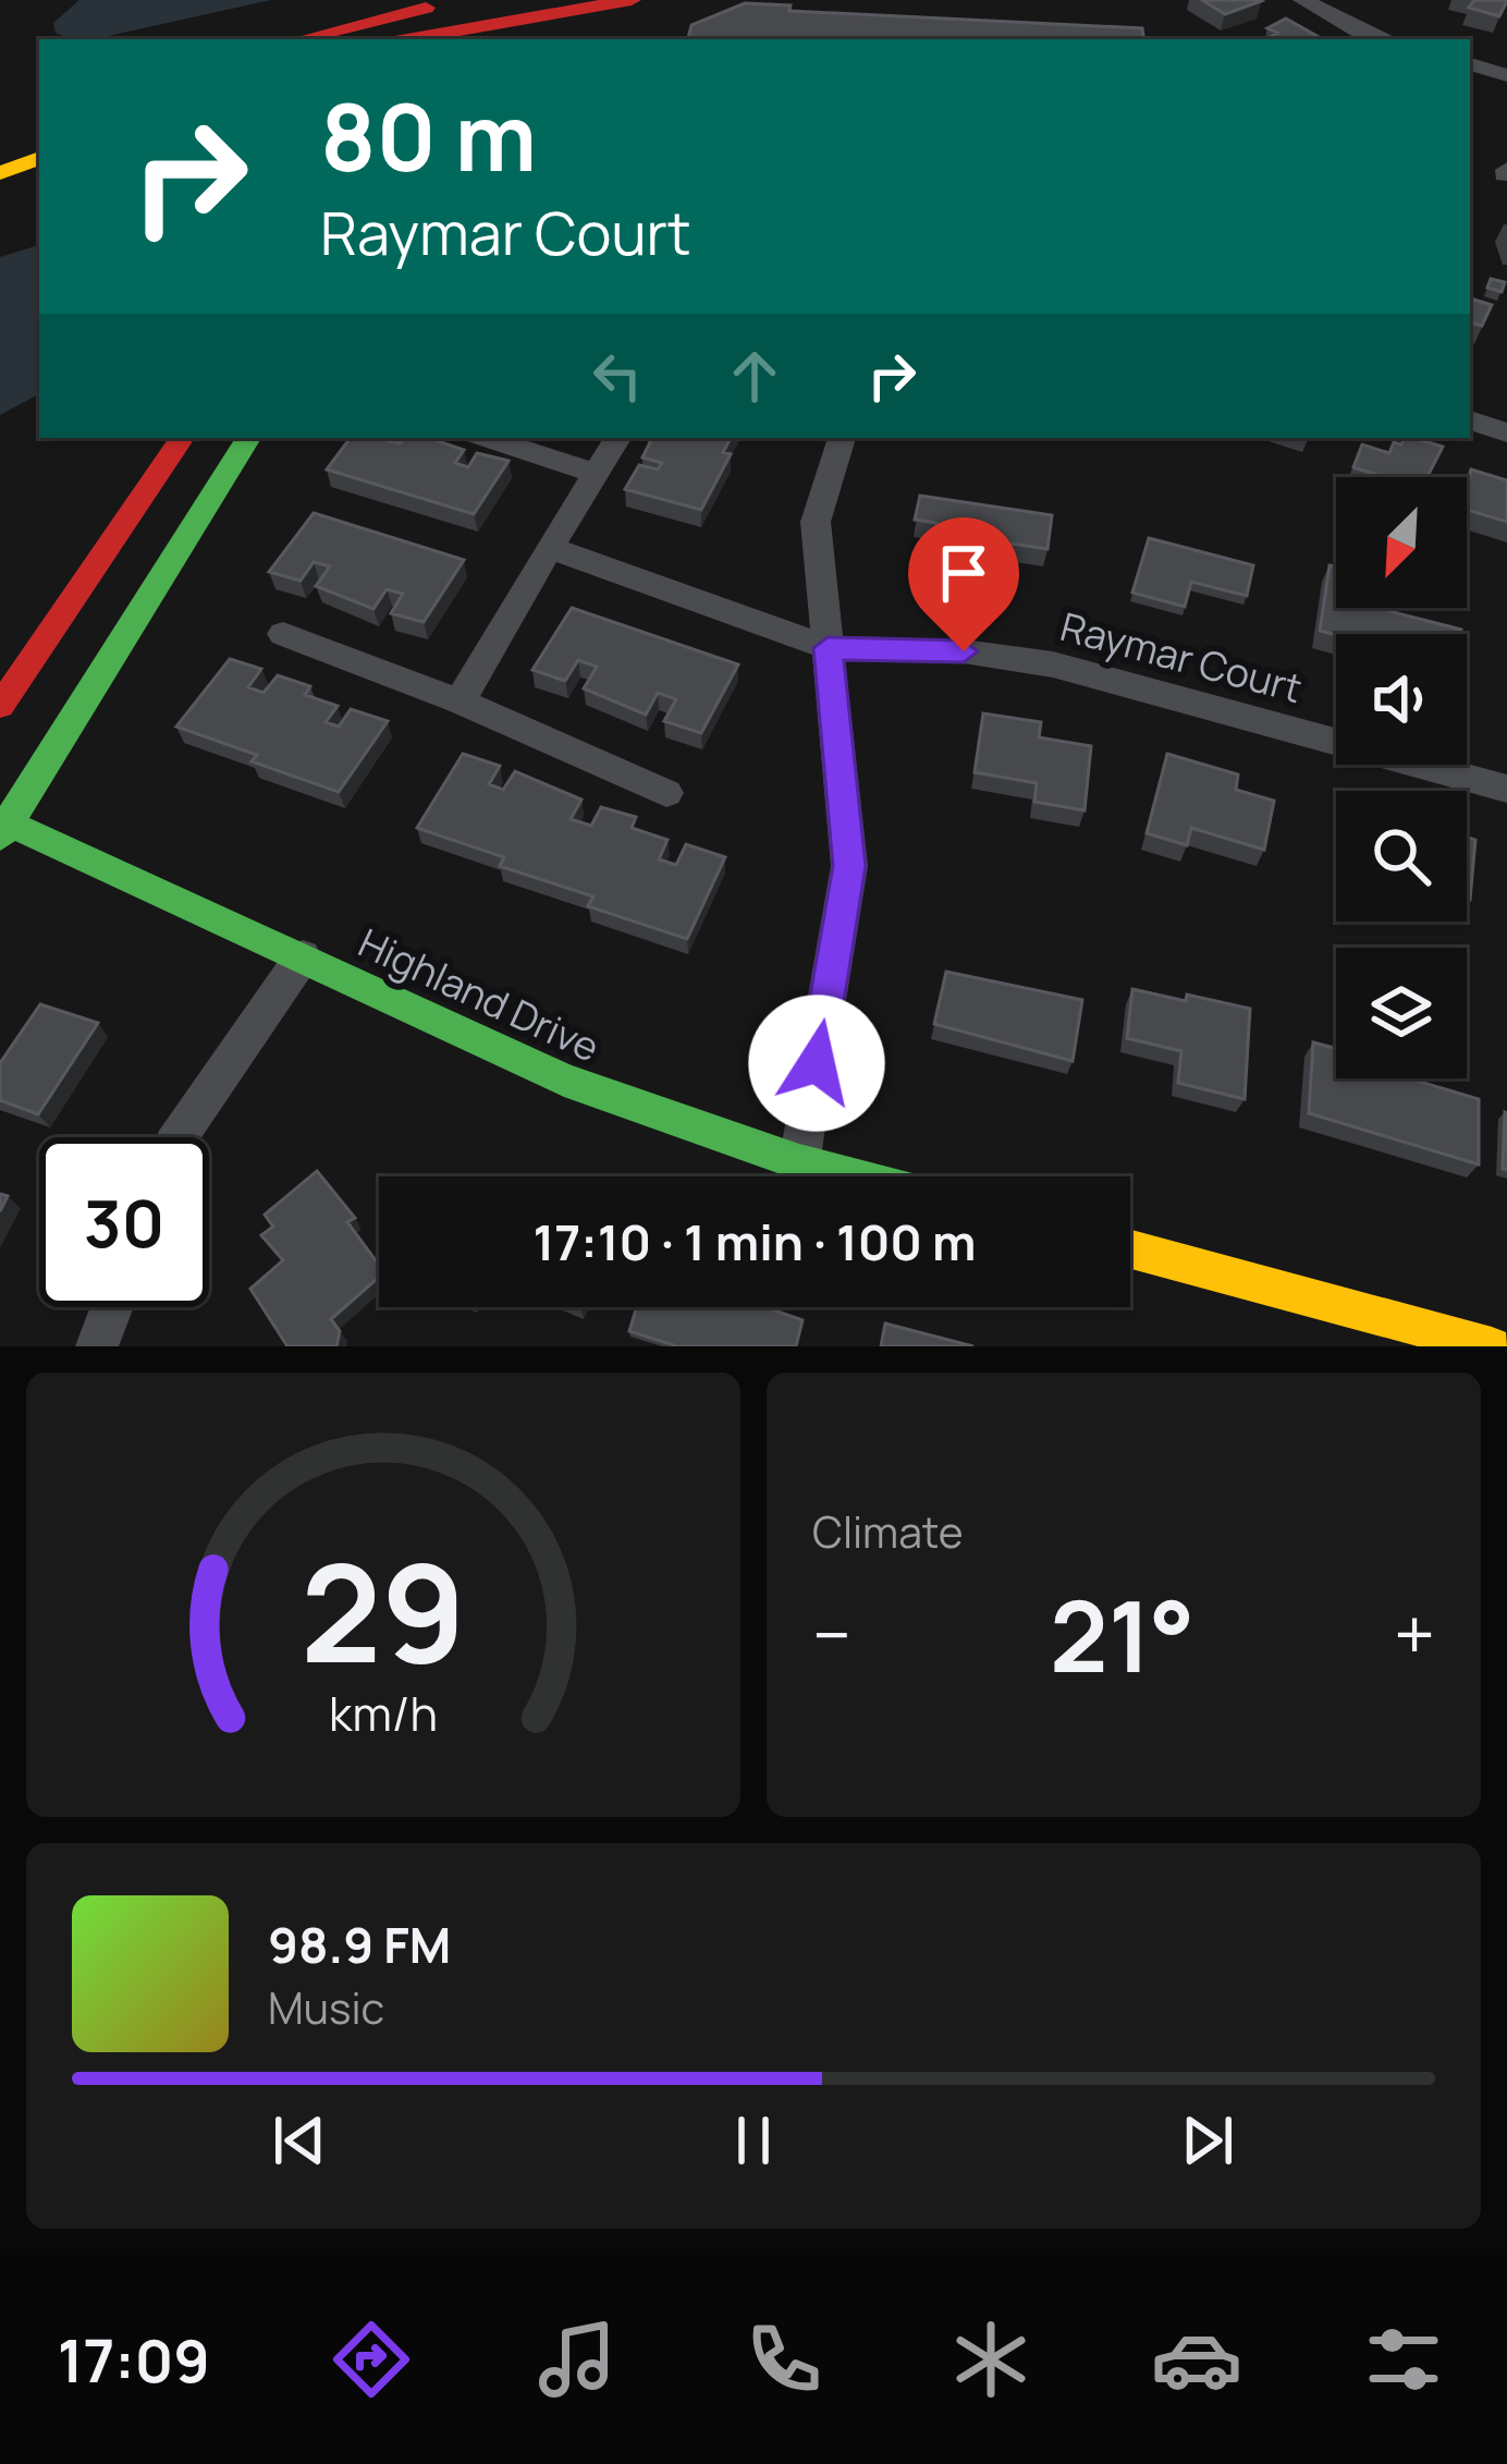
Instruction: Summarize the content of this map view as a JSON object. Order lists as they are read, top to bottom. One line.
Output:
{"streets":{"street":["Raymar Court","Highland Drive"]},"north":"bottom left","page":{"turn":["80 m","Raymar Court"],"limit":"30","trip":"17:10 · 1 min · 100 m","tile":"Climate","heat":["−","21°","+"],"song":["98.9 FM","Music"],"tabs":"17:09","gauge":["29","km/h"]}}
